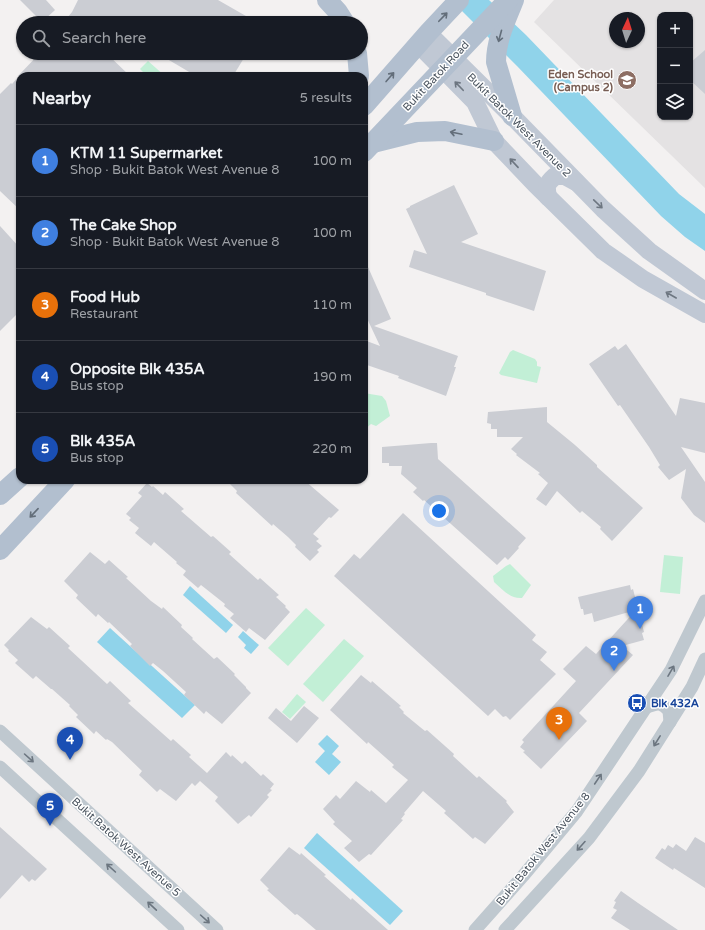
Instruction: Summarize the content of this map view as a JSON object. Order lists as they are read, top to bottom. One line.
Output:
{"streets":{"main road":["Bukit Batok Road","Bukit Batok West Avenue 2"],"street":["Bukit Batok West Avenue 5","Bukit Batok West Avenue 8"]},"crossings":[["Bukit Batok Road","Bukit Batok West Avenue 2"]],"places":{"school or university":["Eden School (Campus 2)"],"bus stop":["Blk 432A"]},"north":"top","page":{"map_buttons":["+","−"],"search":"Search here","heading":["Nearby","5 results"],"list":[{"mark":"1","name":"KTM 11 Supermarket","note":"Shop · Bukit Batok West Avenue 8","value":"100 m"},{"mark":"2","name":"The Cake Shop","note":"Shop · Bukit Batok West Avenue 8","value":"100 m"},{"mark":"3","name":"Food Hub","note":"Restaurant","value":"110 m"},{"mark":"4","name":"Opposite Blk 435A","note":"Bus stop","value":"190 m"},{"mark":"5","name":"Blk 435A","note":"Bus stop","value":"220 m"}],"pins":["1","2","3","4","5"]}}
